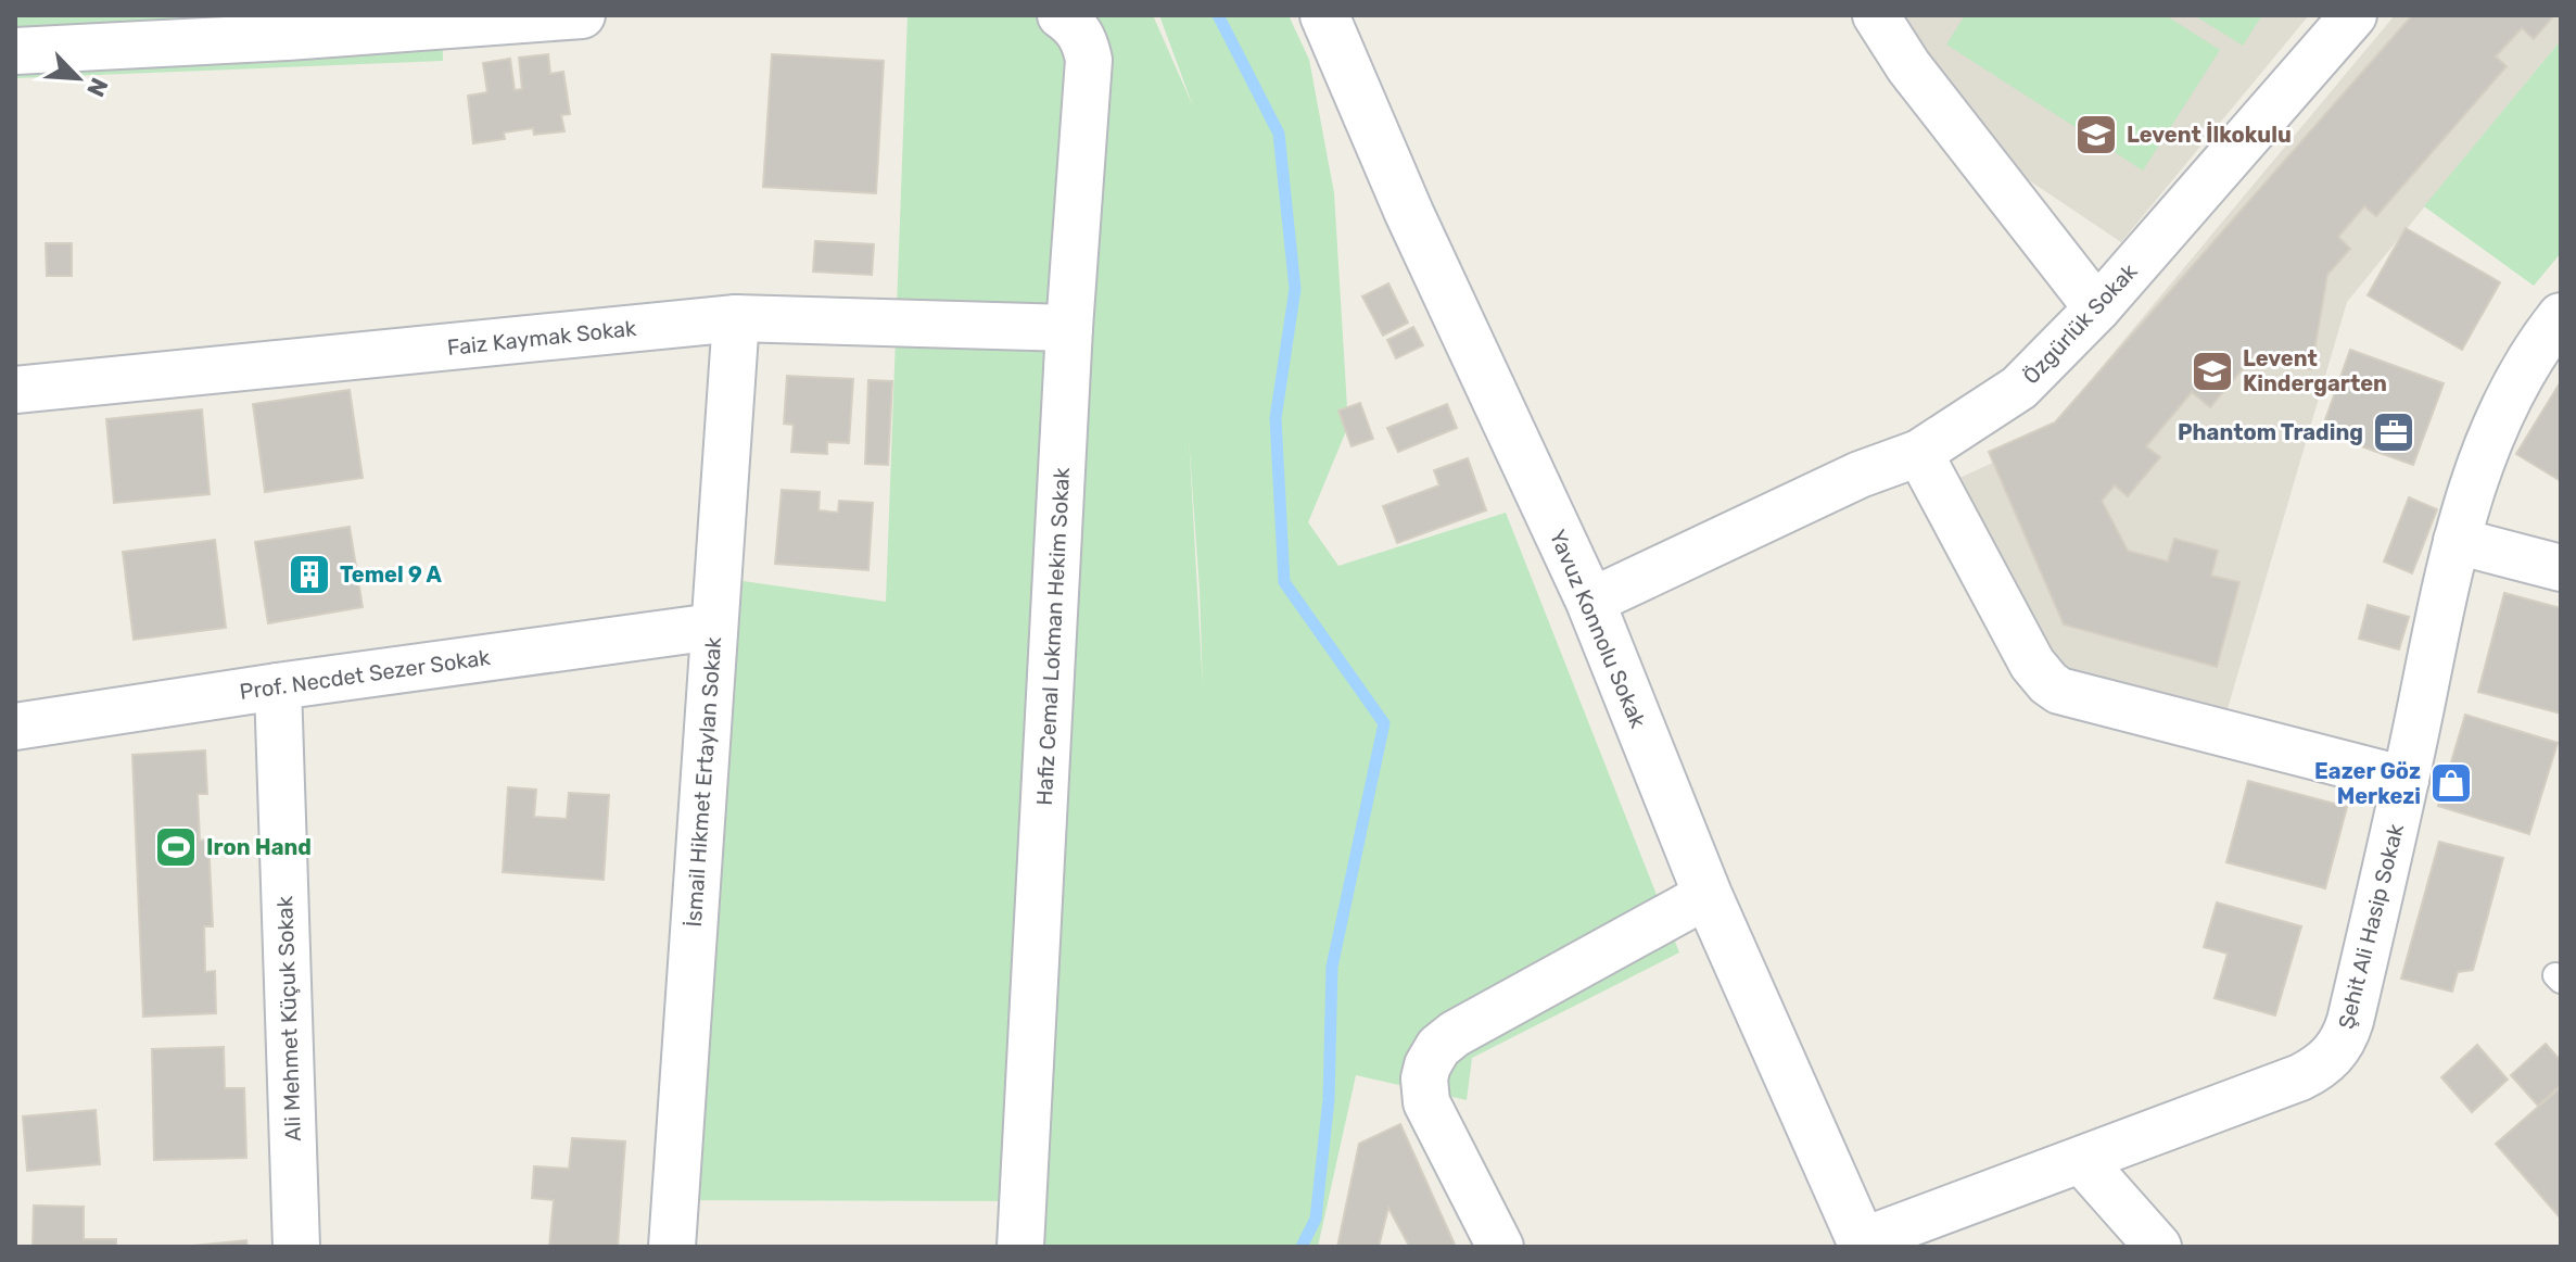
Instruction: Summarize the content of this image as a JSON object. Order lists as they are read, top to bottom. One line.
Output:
{"streets":{"street":["Özgürlük Sokak","Faiz Kaymak Sokak","Yavuz Konnolu Sokak","Hafiz Cemal Lokman Hekim Sokak","Prof. Necdet Sezer Sokak","İsmail Hikmet Ertaylan Sokak","Şehit Ali Hasip Sokak","Ali Mehmet Küçuk Sokak"]},"crossings":[["Özgürlük Sokak","Yavuz Konnolu Sokak"],["Faiz Kaymak Sokak","Hafiz Cemal Lokman Hekim Sokak"],["Faiz Kaymak Sokak","İsmail Hikmet Ertaylan Sokak"],["Yavuz Konnolu Sokak","Şehit Ali Hasip Sokak"],["Prof. Necdet Sezer Sokak","İsmail Hikmet Ertaylan Sokak"],["Prof. Necdet Sezer Sokak","Ali Mehmet Küçuk Sokak"]],"places":{"school or university":["Levent İlkokulu","Levent Kindergarten"],"office":["Phantom Trading"],"building":["Temel 9 A"],"shop":["Eazer Göz Merkezi"],"sports":["Iron Hand"]},"north":"bottom right"}
